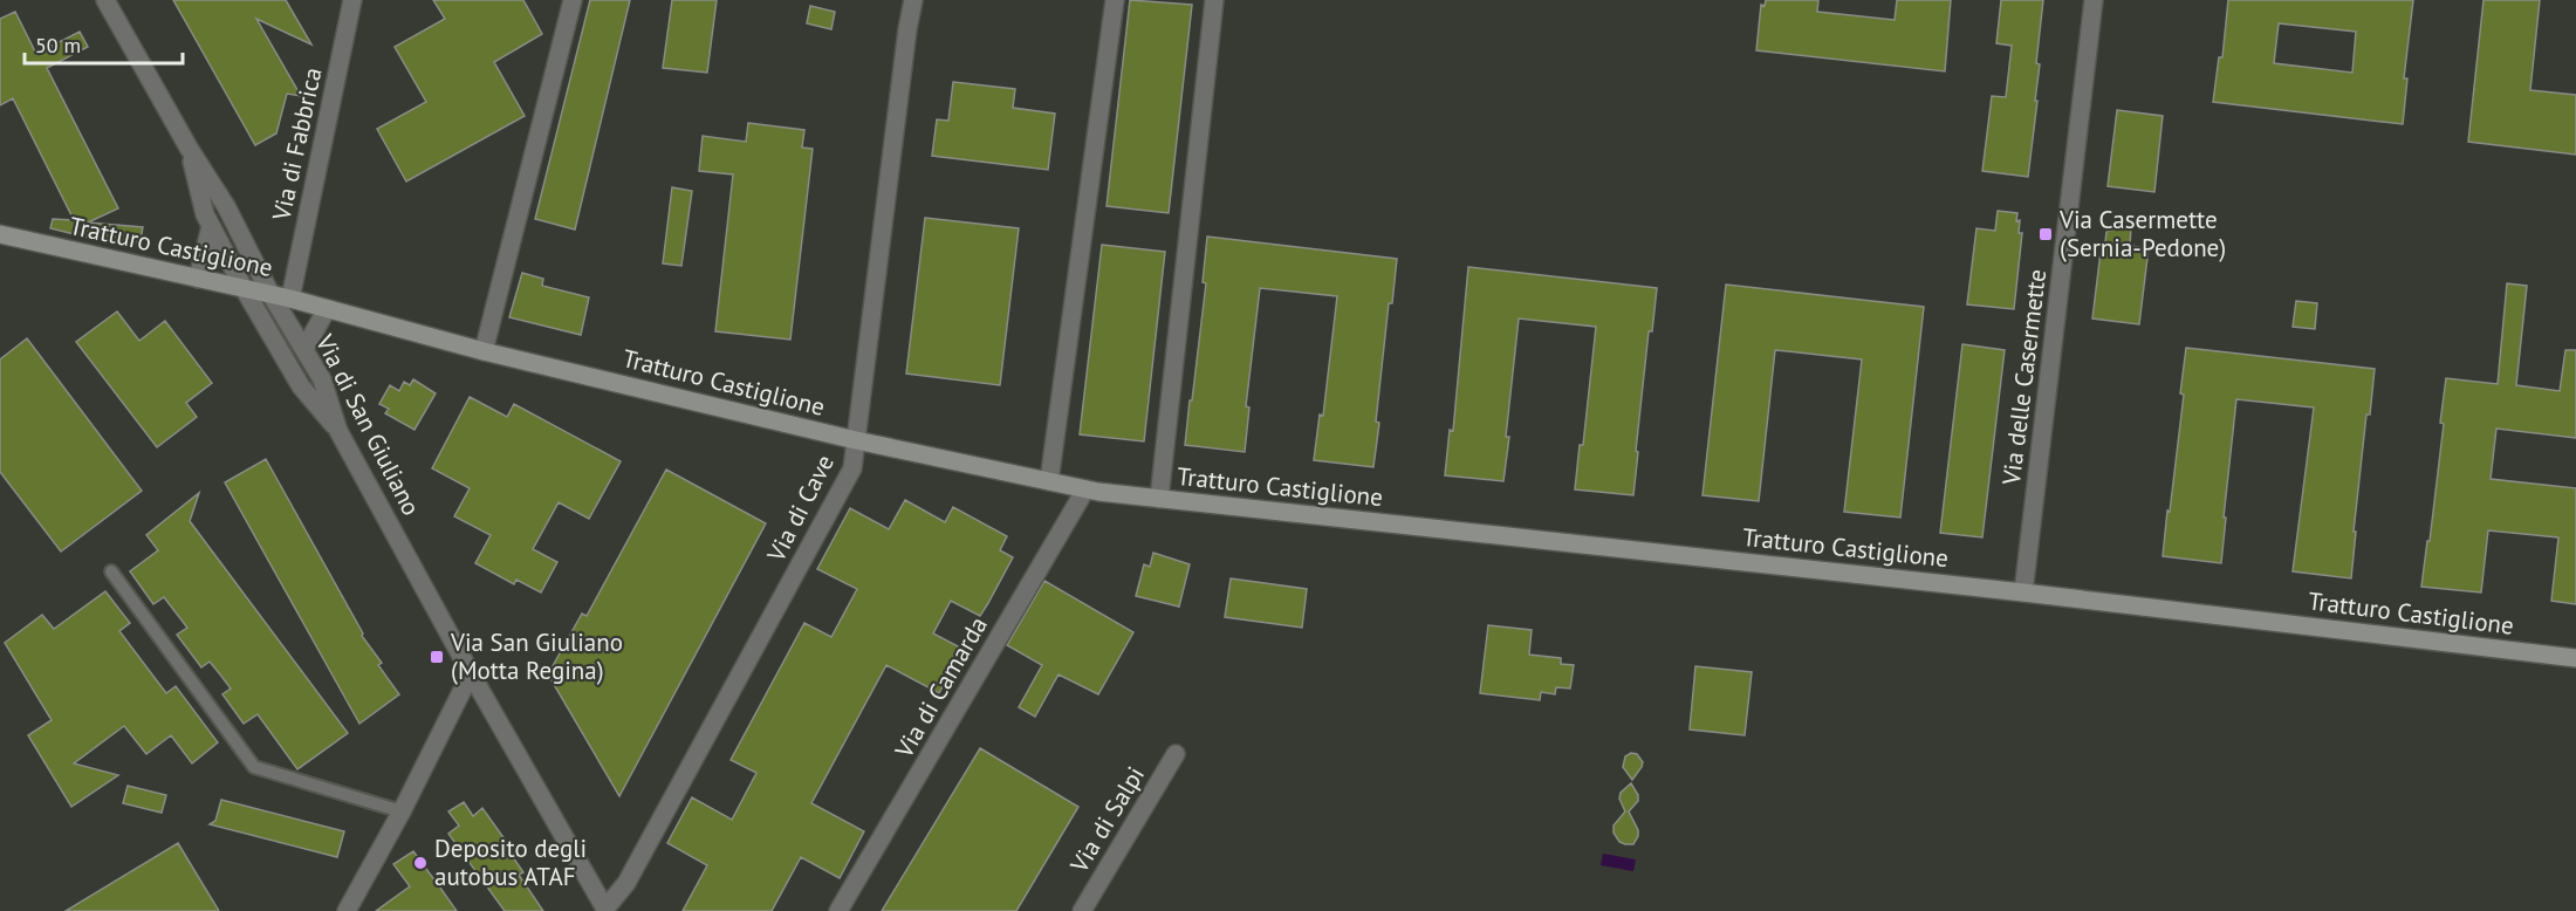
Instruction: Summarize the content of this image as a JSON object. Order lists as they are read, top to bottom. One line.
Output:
{"streets":{"street":["Via di Fabbrica","Tratturo Castiglione","Via delle Casermette","Via di San Giuliano","Via di Cave","Via di Camarda","Via di Salpi"]},"crossings":[["Via di Fabbrica","Tratturo Castiglione"],["Tratturo Castiglione","Via delle Casermette"],["Tratturo Castiglione","Via di San Giuliano"],["Tratturo Castiglione","Via di Cave"],["Tratturo Castiglione","Via di Camarda"],["Via di San Giuliano","Via di Cave"]],"places":{"transit":["Via Casermette (Sernia-Pedone)","Via San Giuliano (Motta Regina)"],"other":["Deposito degli autobus ATAF"]},"scale_bar":"50 m"}
